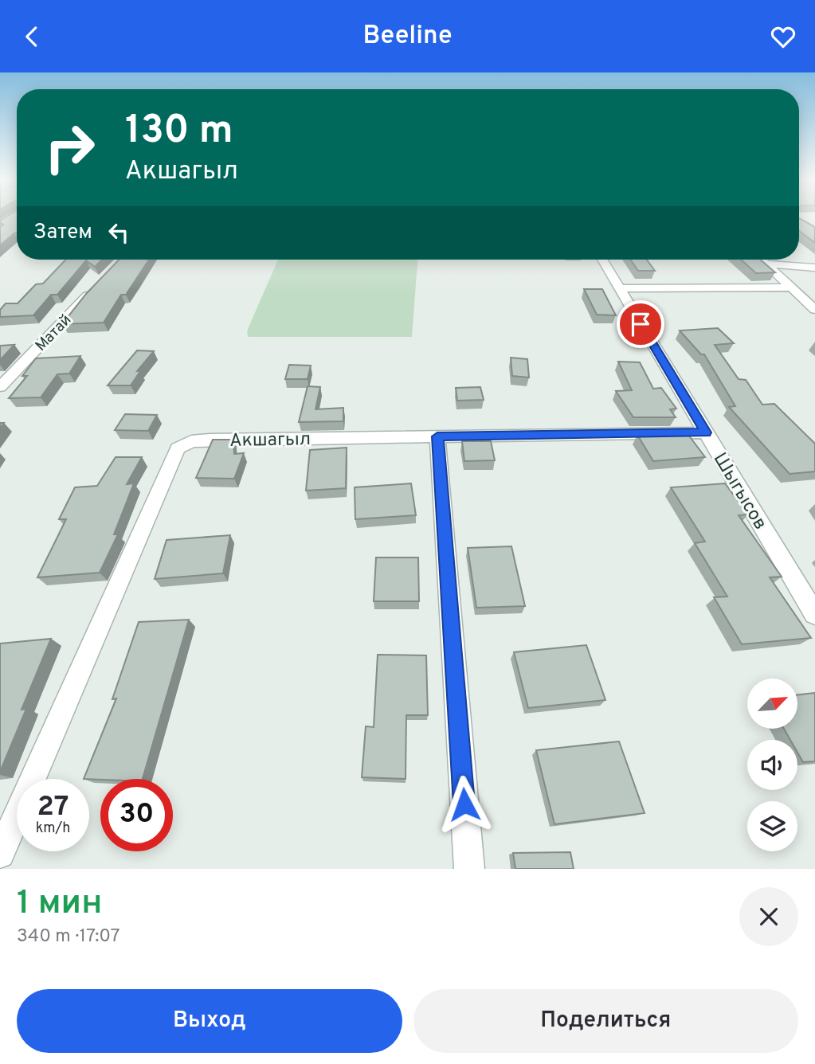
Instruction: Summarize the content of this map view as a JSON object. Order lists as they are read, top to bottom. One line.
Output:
{"streets":{"street":["Матай","Акшагыл","Шыгысов"]},"crossings":[["Акшагыл","Шыгысов"]],"north":"top right","page":{"header":"Beeline","turn":["130 m","Акшагыл"],"then":"Затем","speed":"27 km/h","limit":"30","heading":["1 мин","340 m · 17:07"],"buttons":["Выход","Поделиться"]}}
